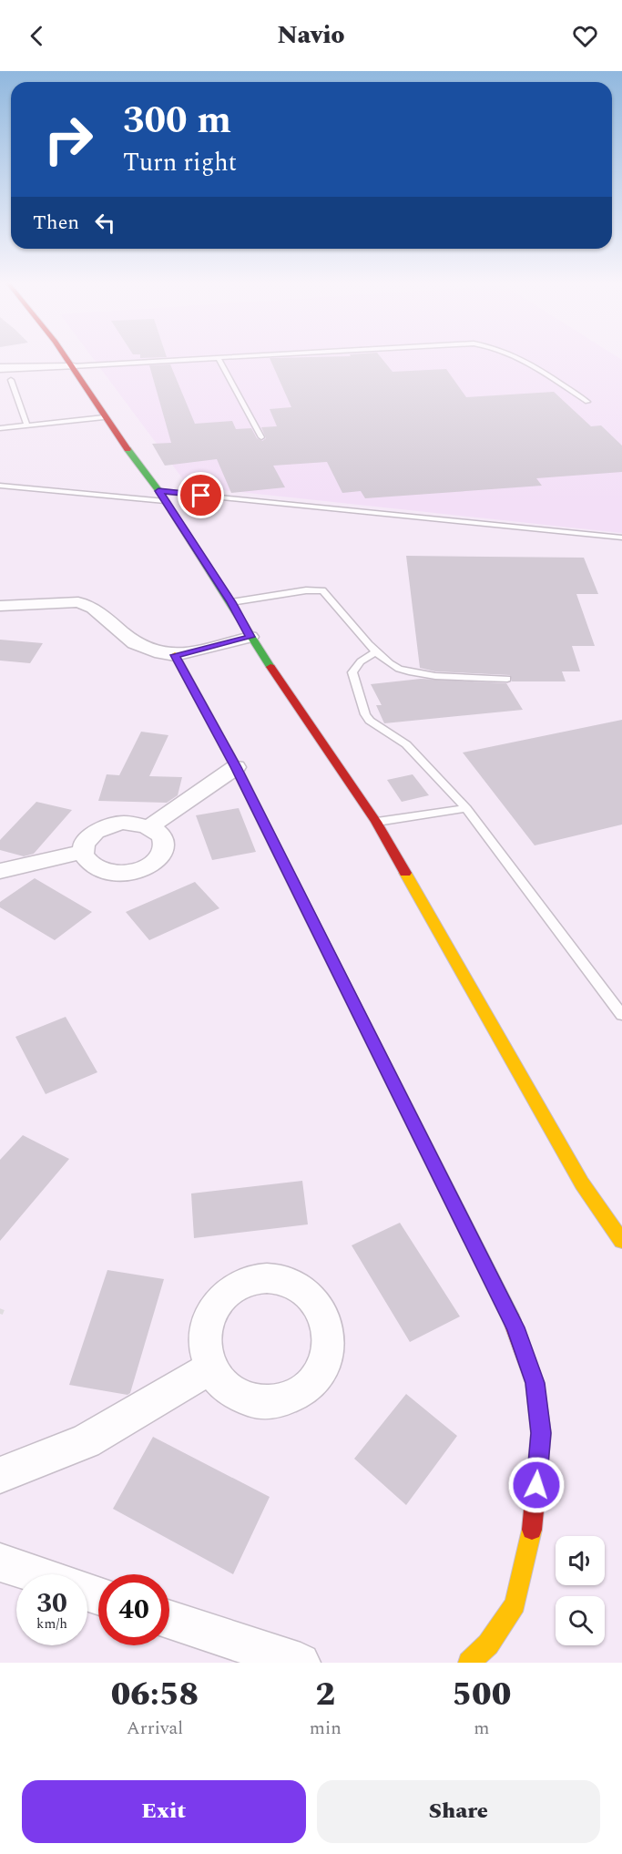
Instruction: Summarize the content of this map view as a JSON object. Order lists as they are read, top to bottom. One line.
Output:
{"page":{"header":"Navio","turn":["300 m","Turn right"],"then":"Then","speed":"30 km/h","limit":"40","eta":["06:58","Arrival","2","min","500","m"],"buttons":["Exit","Share"]}}
